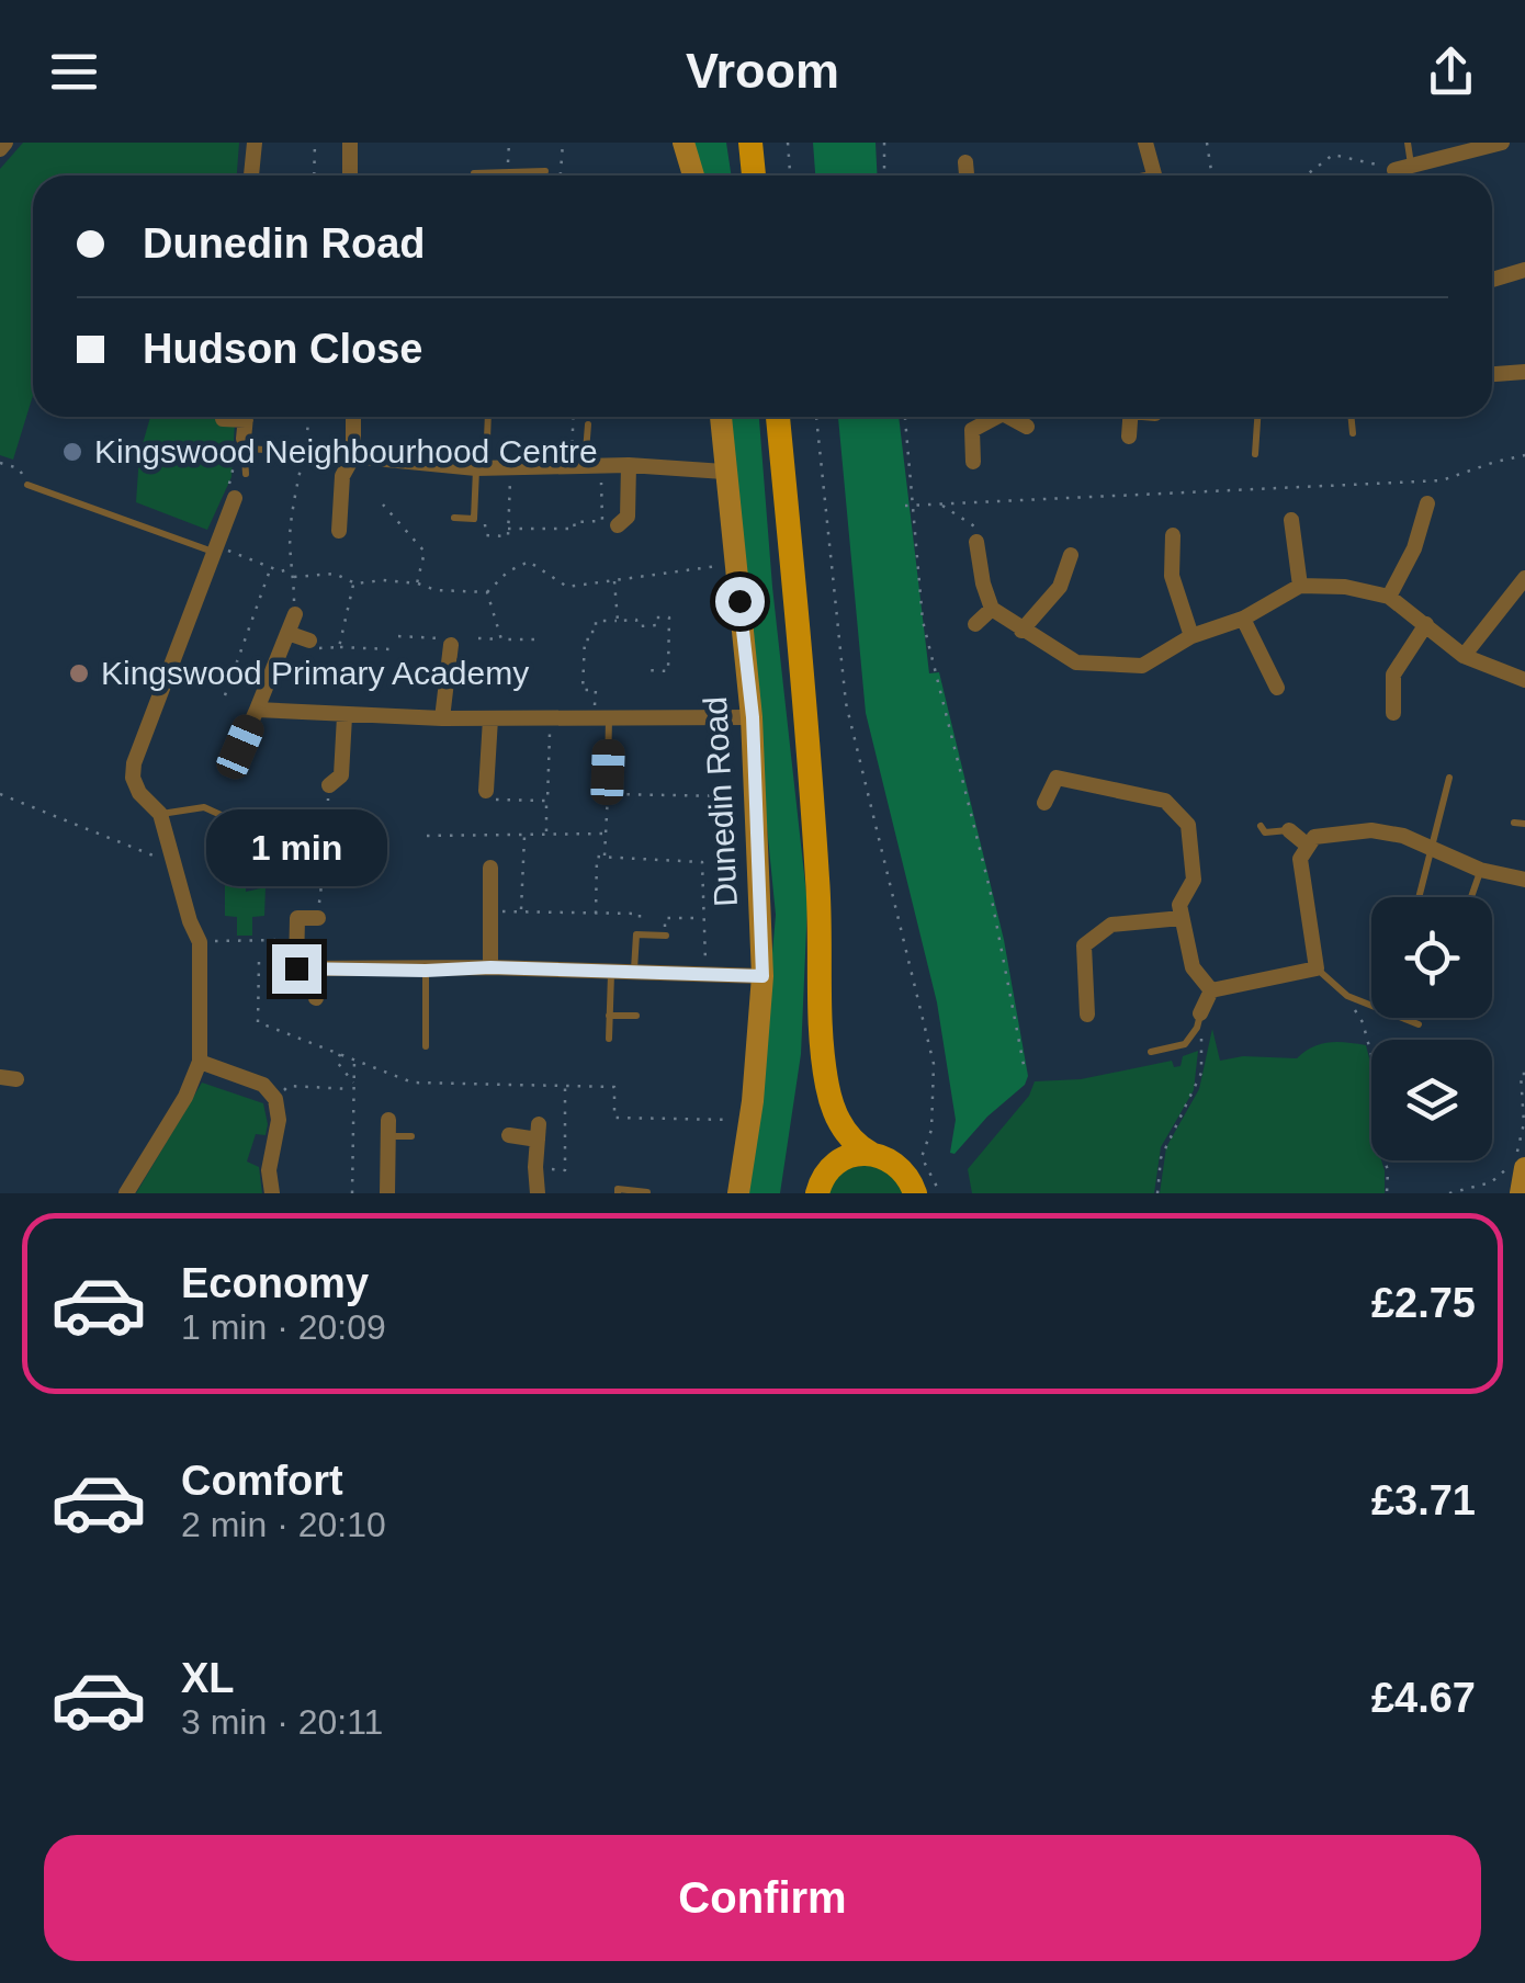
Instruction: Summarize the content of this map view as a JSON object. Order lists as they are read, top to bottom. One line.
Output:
{"streets":{"street":["Dunedin Road"]},"places":["Kingswood Neighbourhood Centre","Kingswood Primary Academy"],"page":{"header":"Vroom","banner":["Dunedin Road","Hudson Close"],"bubble":"1 min","list":[{"name":"Economy","note":"1 min · 20:09","value":"£2.75"},{"name":"Comfort","note":"2 min · 20:10","value":"£3.71"},{"name":"XL","note":"3 min · 20:11","value":"£4.67"}],"buttons":"Confirm"}}
